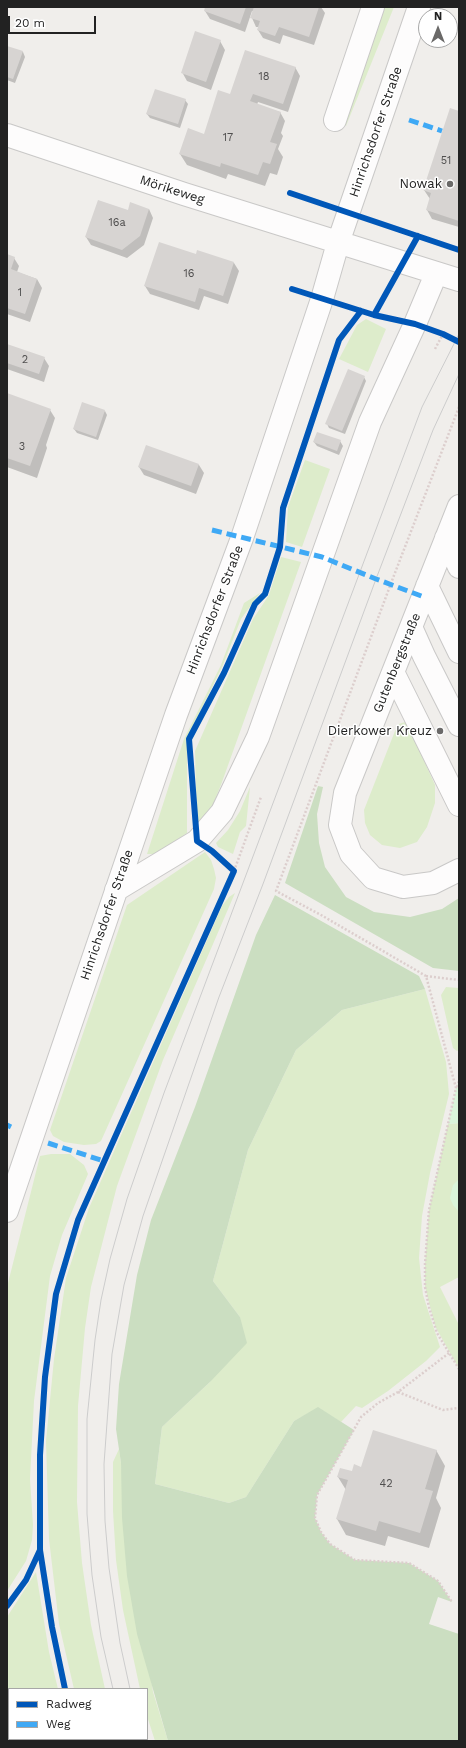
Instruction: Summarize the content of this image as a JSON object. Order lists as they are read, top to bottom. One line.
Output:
{"streets":{"street":["Hinrichsdorfer Straße","Mörikeweg","Gutenbergstraße"]},"crossings":[["Hinrichsdorfer Straße","Mörikeweg"]],"places":["Nowak","Dierkower Kreuz"],"house_numbers":["18","17","51","16a","16","1","2","3","42"],"legend":["Radweg","Weg"],"scale_bar":"20 m","north":"top"}
